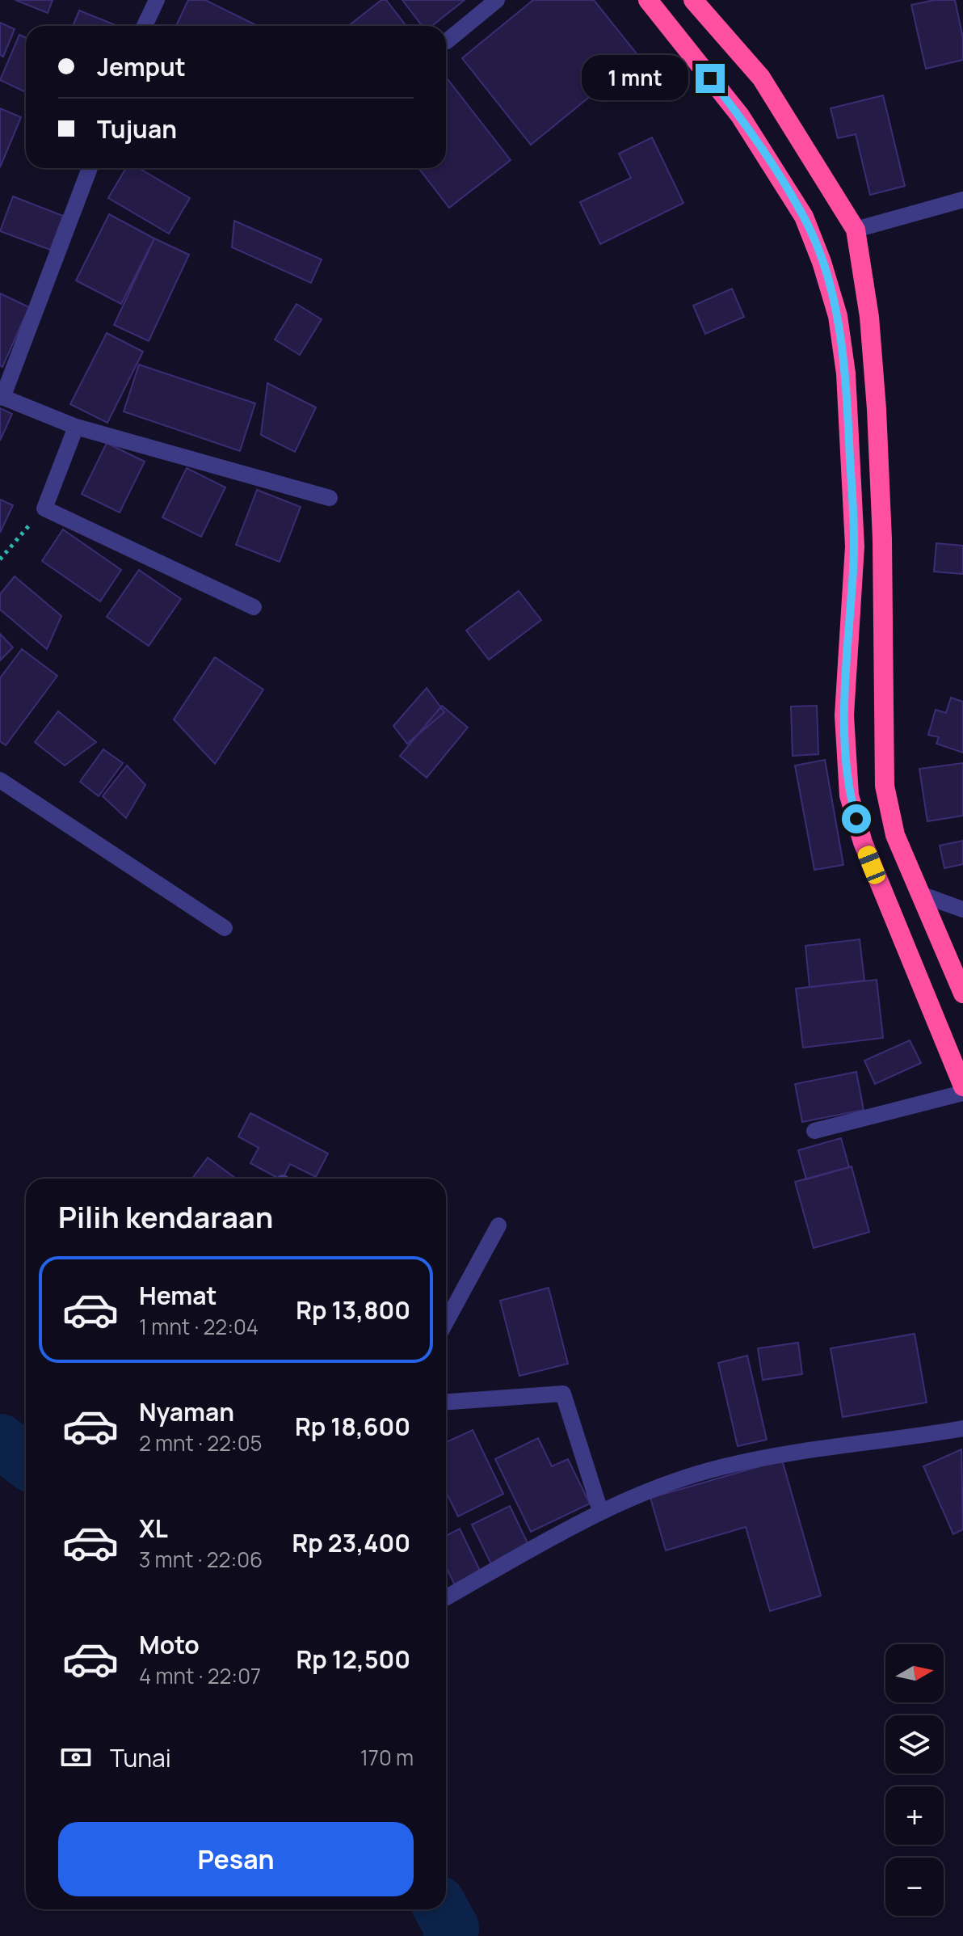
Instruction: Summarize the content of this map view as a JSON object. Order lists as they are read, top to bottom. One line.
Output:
{"north":"right","page":{"banner":["Jemput","Tujuan"],"bubble":"1 mnt","heading":"Pilih kendaraan","list":[{"name":"Hemat","note":"1 mnt · 22:04","value":"Rp 13,800"},{"name":"Nyaman","note":"2 mnt · 22:05","value":"Rp 18,600"},{"name":"XL","note":"3 mnt · 22:06","value":"Rp 23,400"},{"name":"Moto","note":"4 mnt · 22:07","value":"Rp 12,500"}],"map_buttons":["+","−"],"pay":["Tunai","170 m"],"buttons":"Pesan"}}
